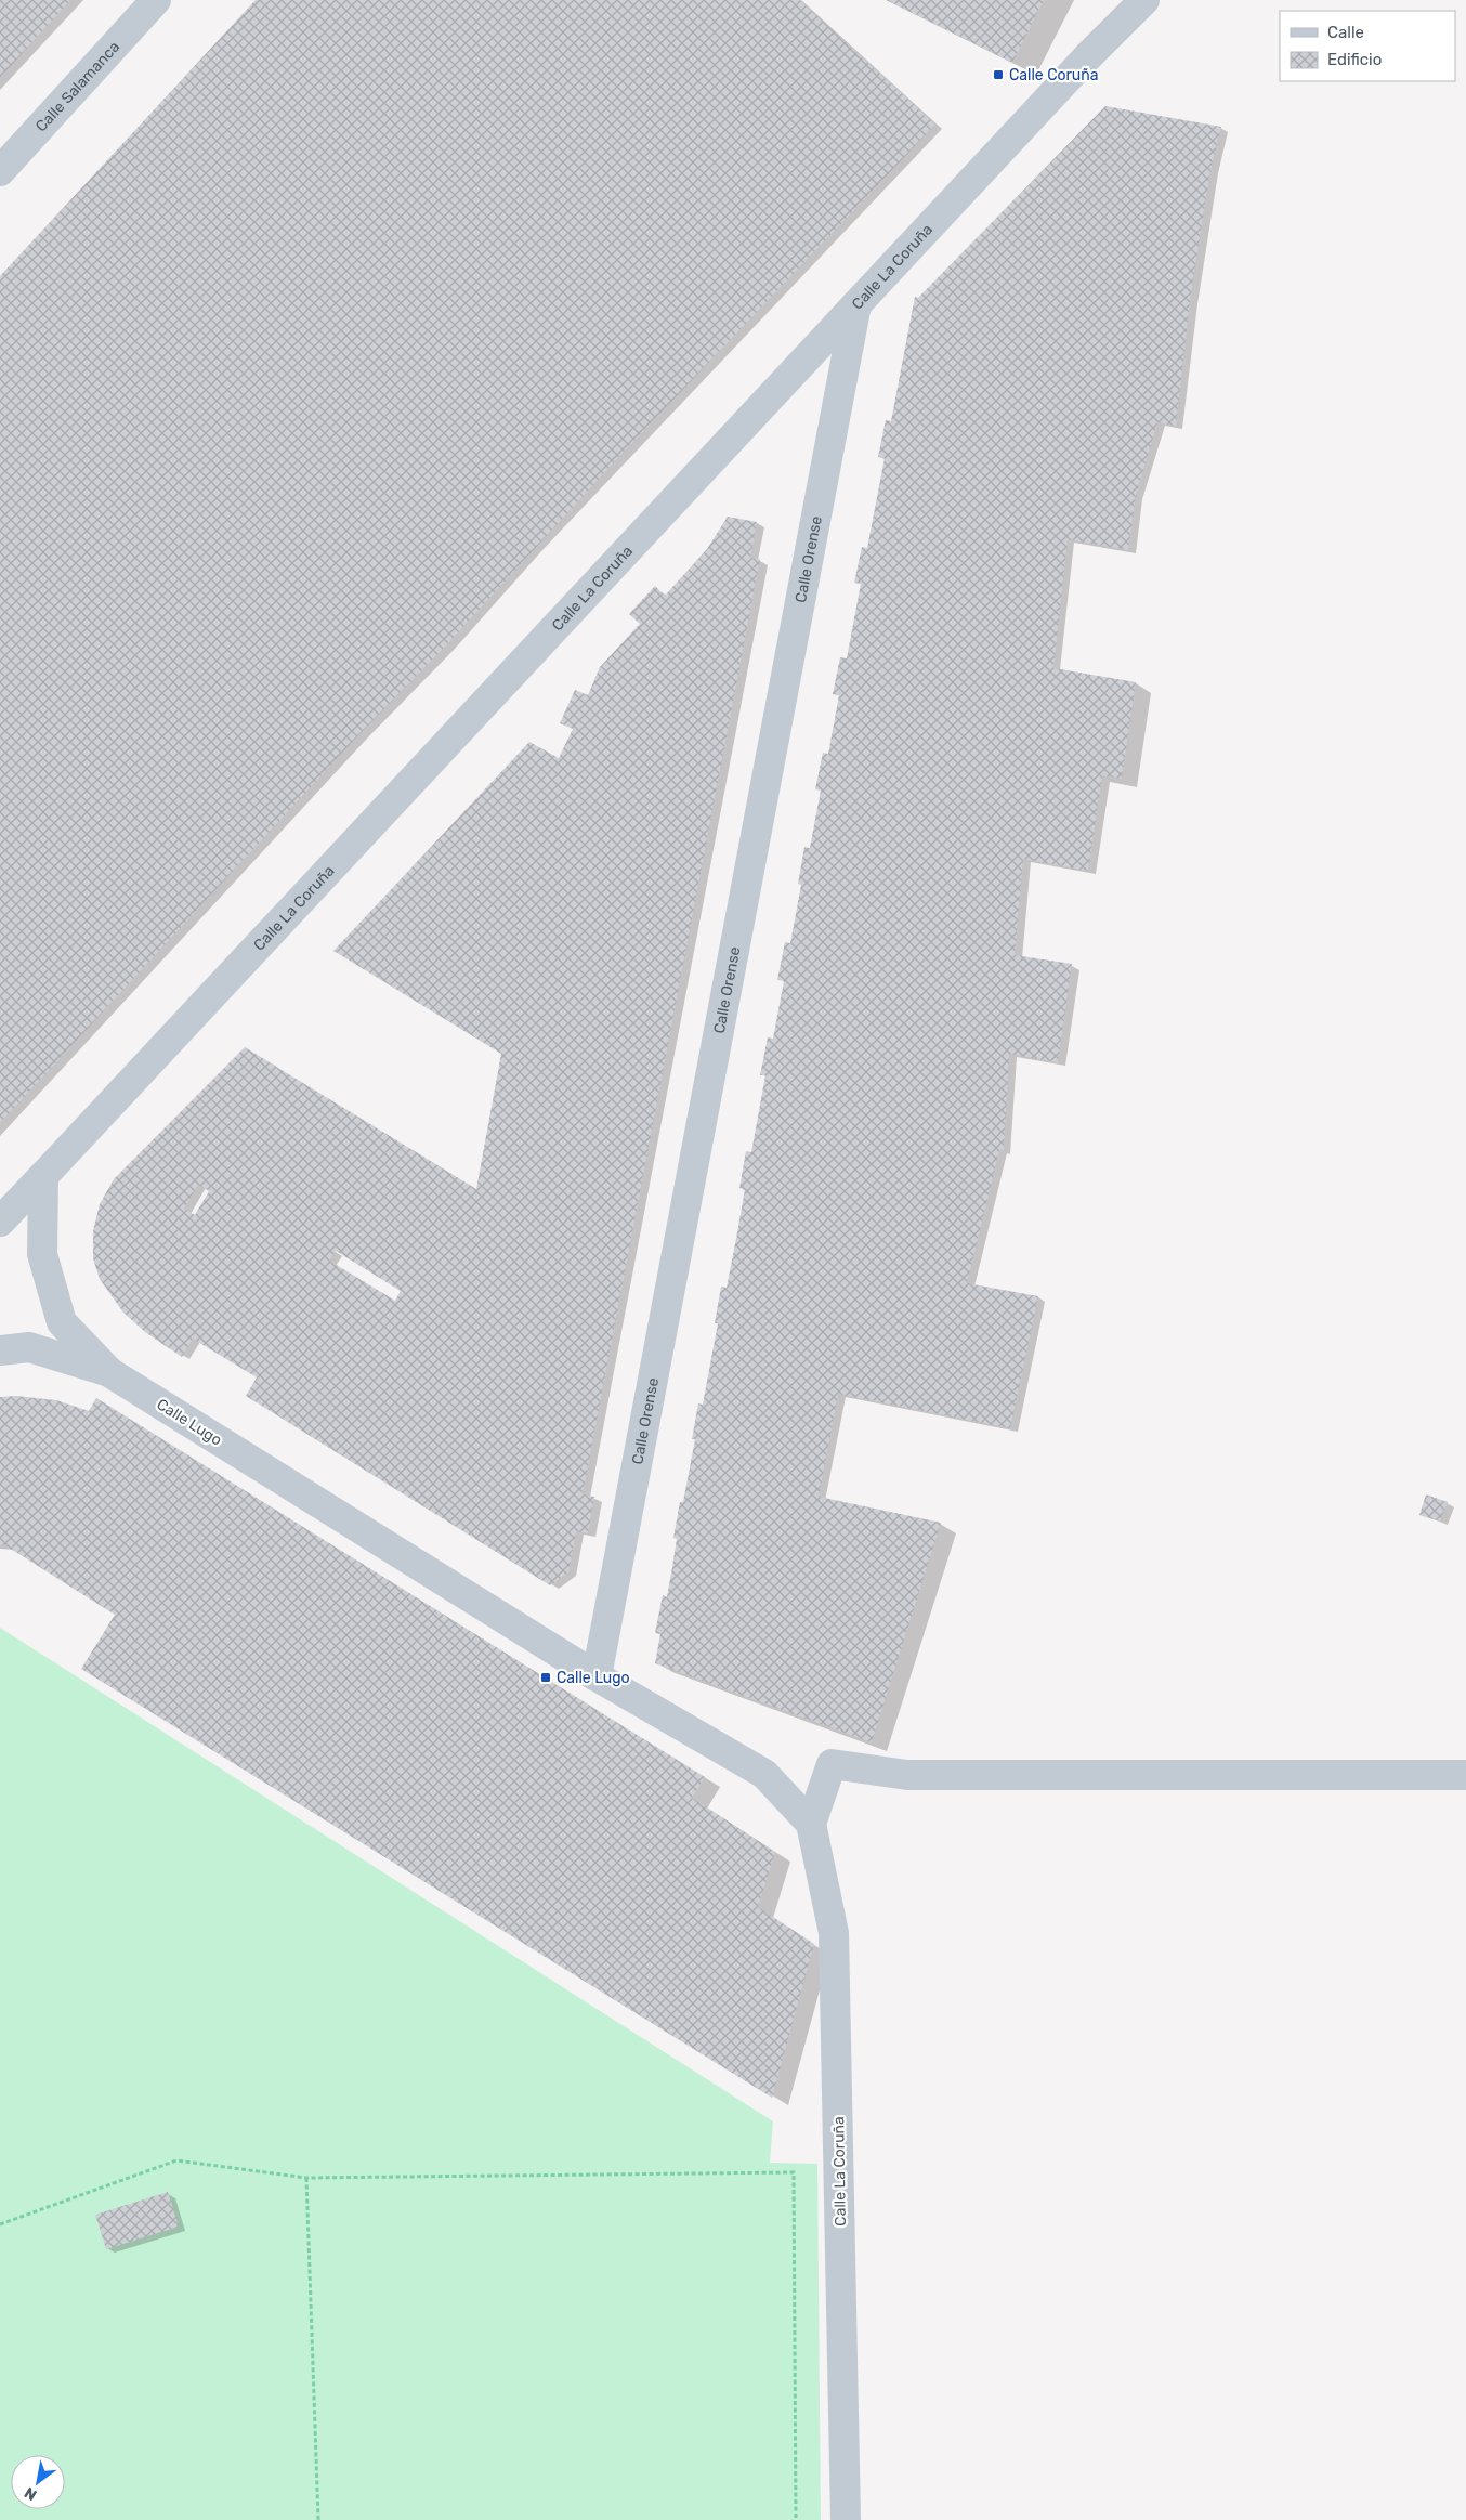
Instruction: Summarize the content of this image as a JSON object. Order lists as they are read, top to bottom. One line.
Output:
{"streets":{"street":["Calle Salamanca","Calle La Coruña","Calle Orense","Calle Lugo"]},"crossings":[["Calle La Coruña","Calle Orense"],["Calle La Coruña","Calle Lugo"],["Calle Orense","Calle Lugo"]],"places":{"transit":["Calle Coruña","Calle Lugo"]},"legend":["Calle","Edificio"],"north":"bottom left"}
